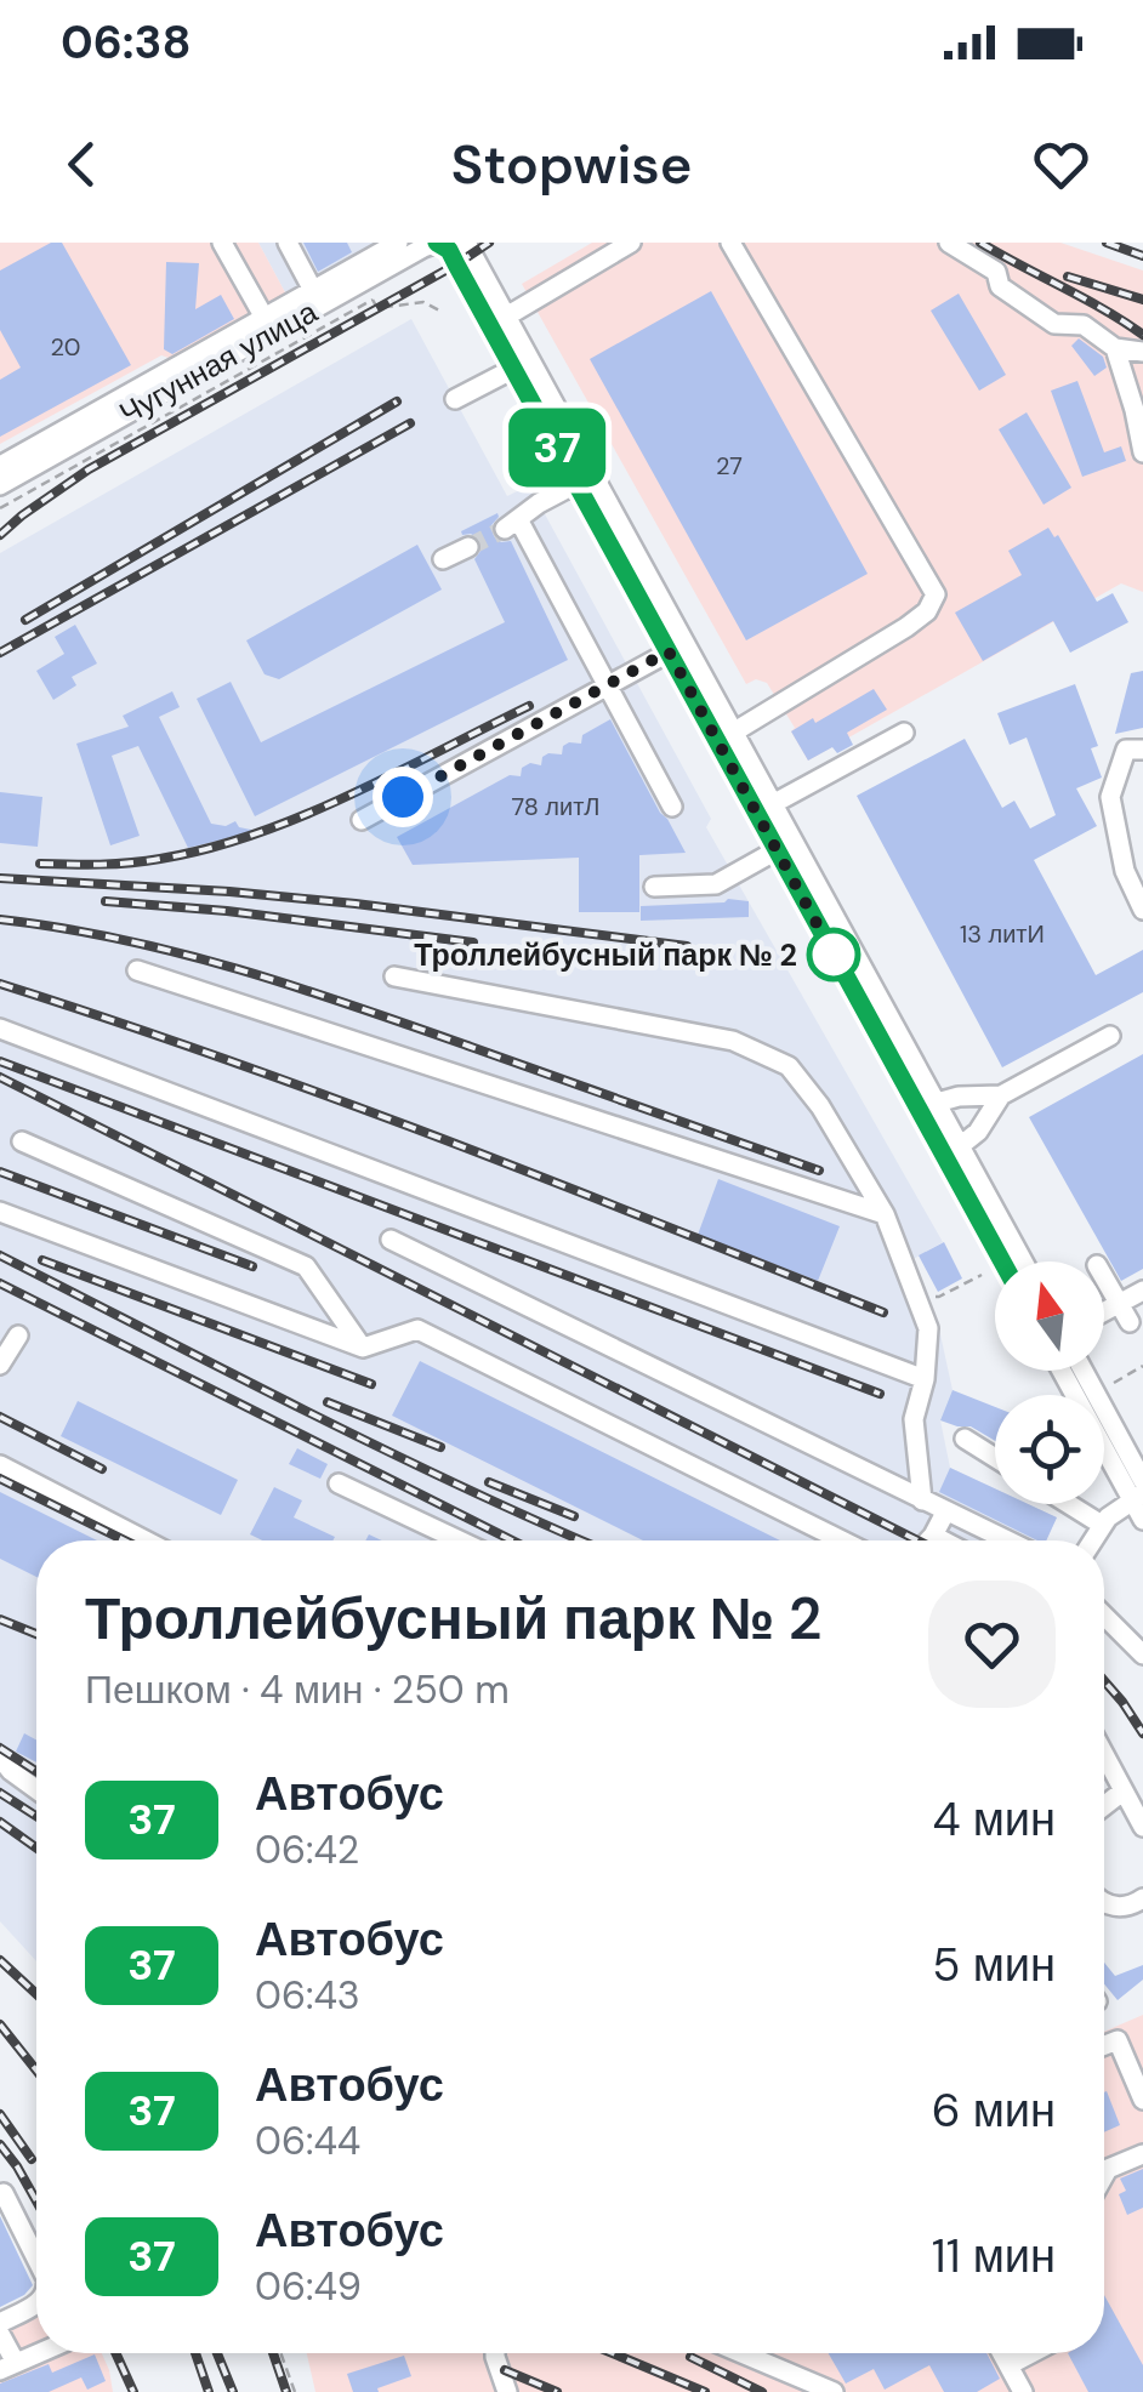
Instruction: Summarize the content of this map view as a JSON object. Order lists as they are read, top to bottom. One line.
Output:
{"streets":{"street":["Чугунная улица"]},"places":["Троллейбусный парк № 2"],"lines":["bus line 37"],"house_numbers":["20","27","78 литЛ","13 литИ"],"north":"top","page":{"status":"06:38","header":"Stopwise","on_map":"37","heading":["Троллейбусный парк № 2","Пешком · 4 мин · 250 m"],"list":[{"mark":"37","name":"Автобус","note":"06:42","value":"4 мин"},{"mark":"37","name":"Автобус","note":"06:43","value":"5 мин"},{"mark":"37","name":"Автобус","note":"06:44","value":"6 мин"},{"mark":"37","name":"Автобус","note":"06:49","value":"11 мин"}]}}
